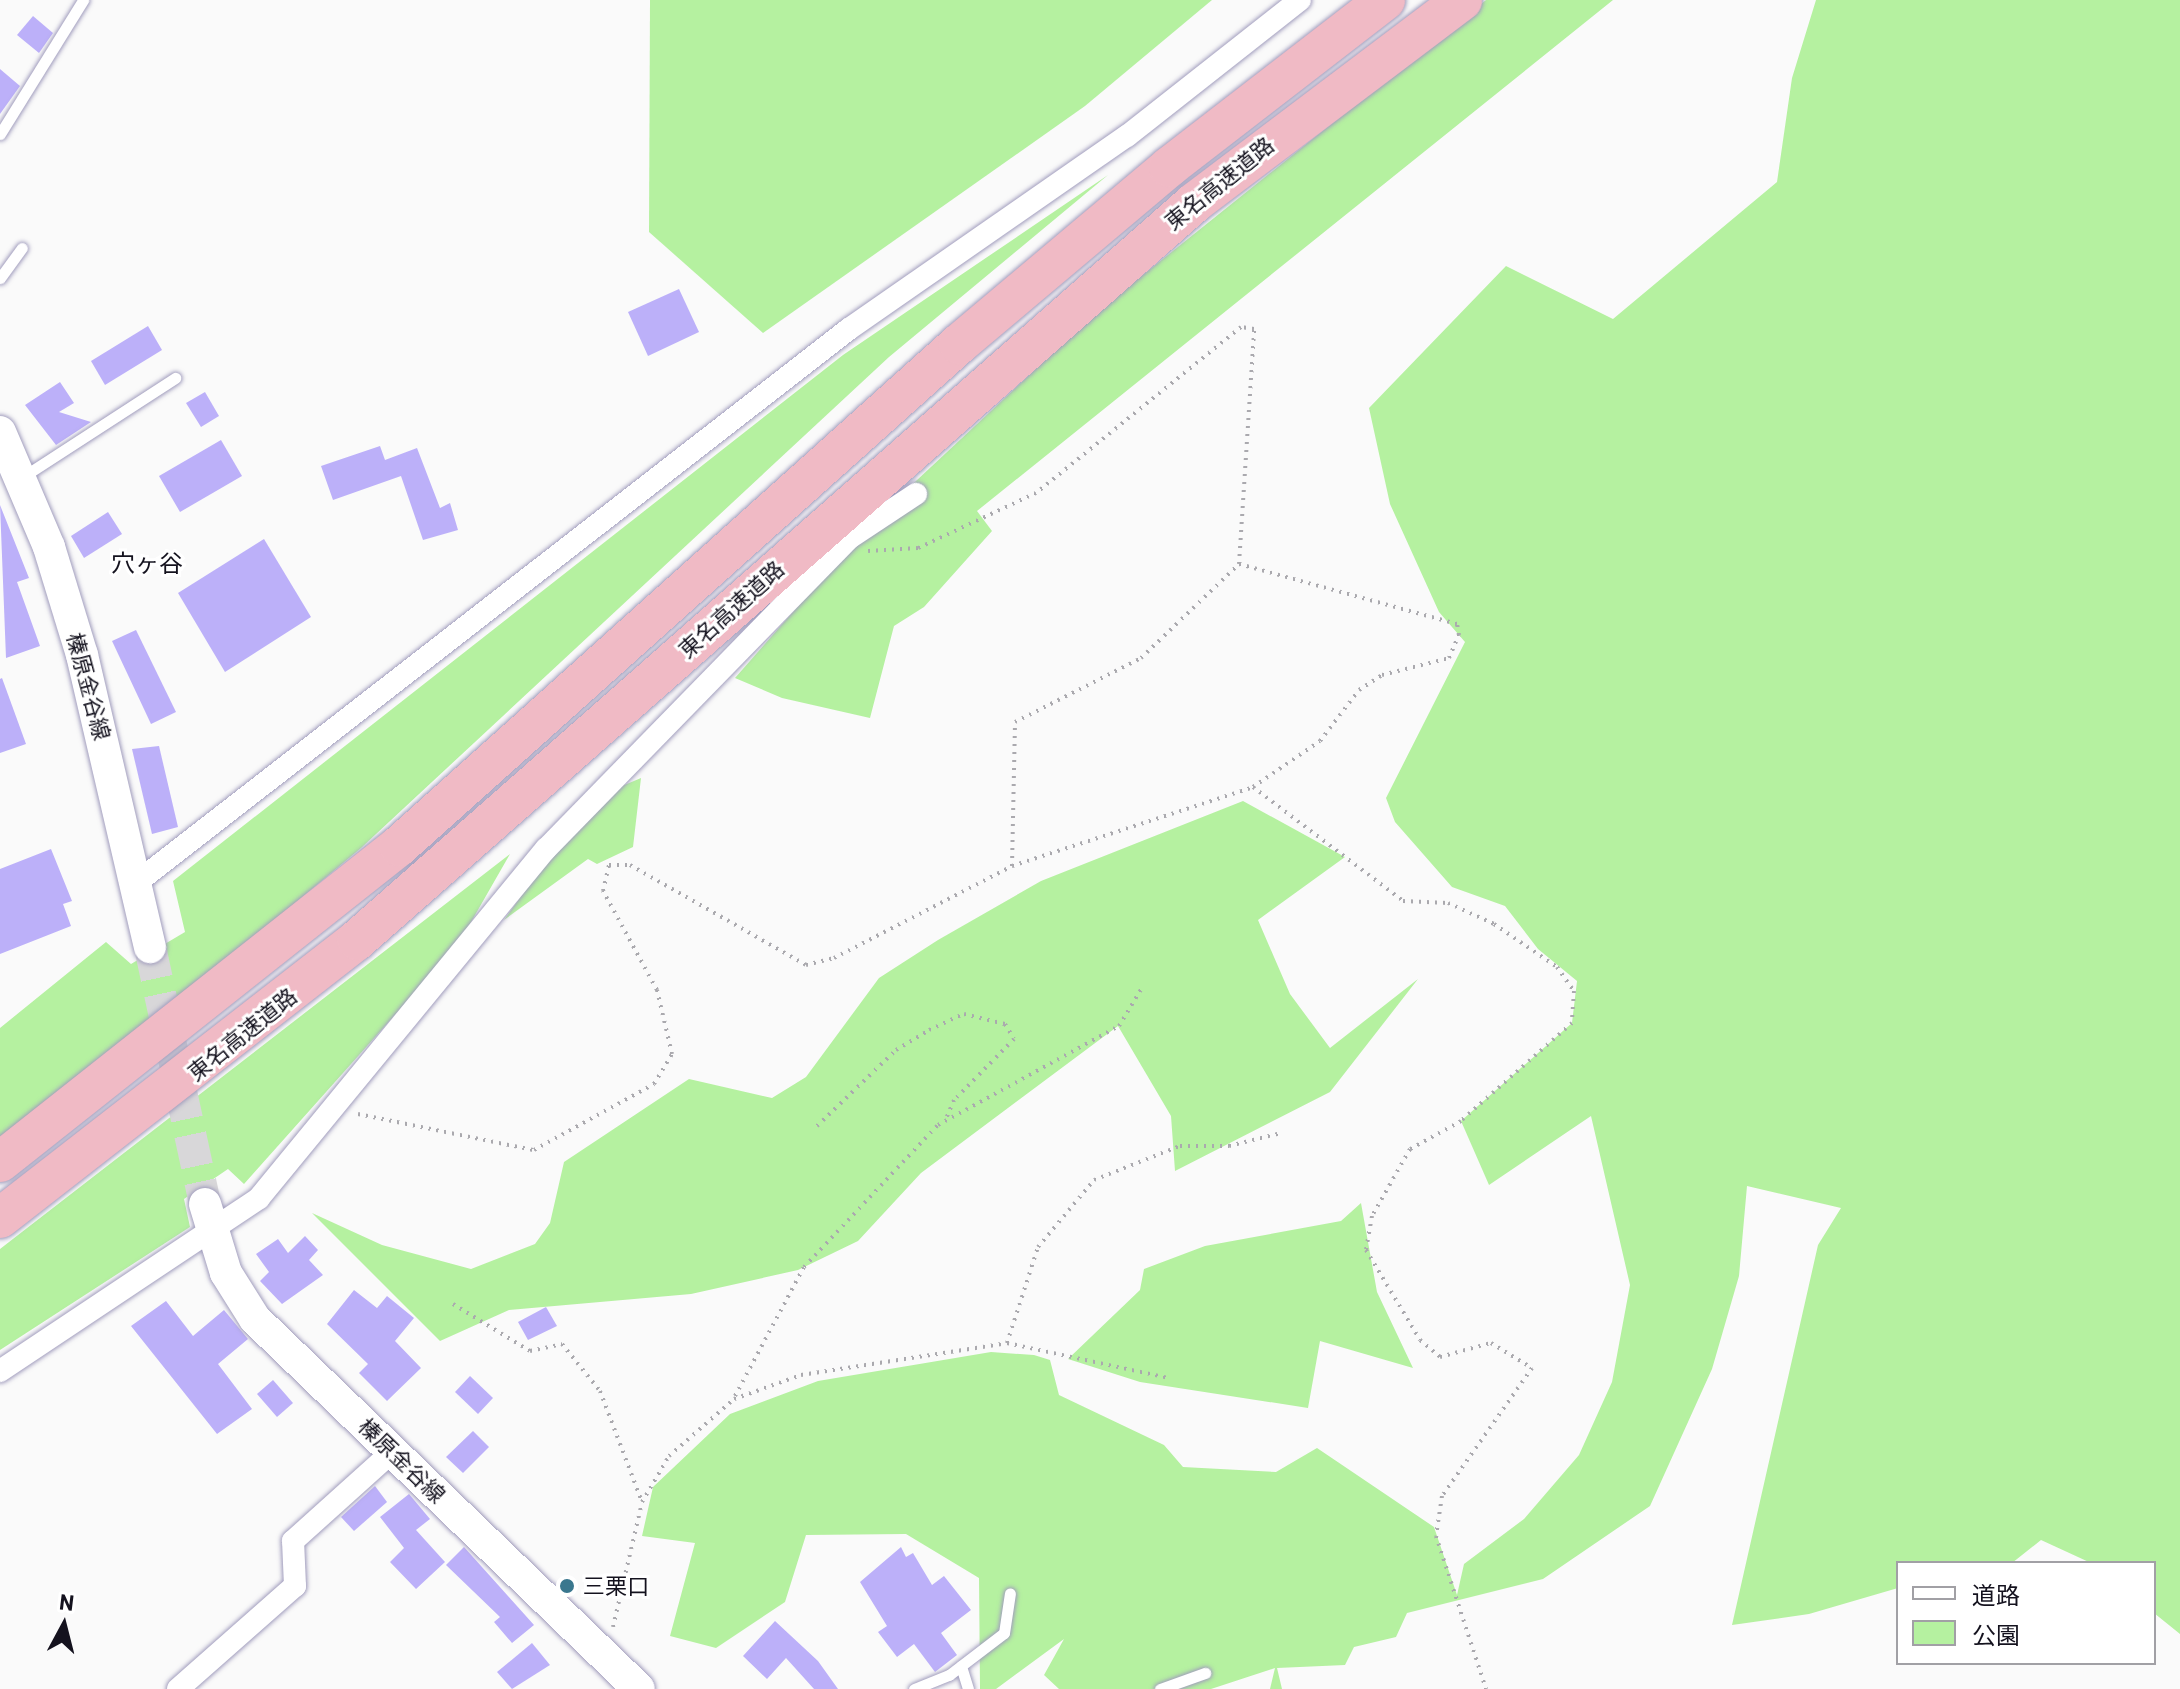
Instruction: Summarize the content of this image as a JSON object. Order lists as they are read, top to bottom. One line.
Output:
{"streets":{"highway":["東名高速道路"],"main road":["榛原金谷線"]},"districts":["穴ヶ谷"],"places":["三栗口"],"legend":["道路","公園"],"north":"top"}
